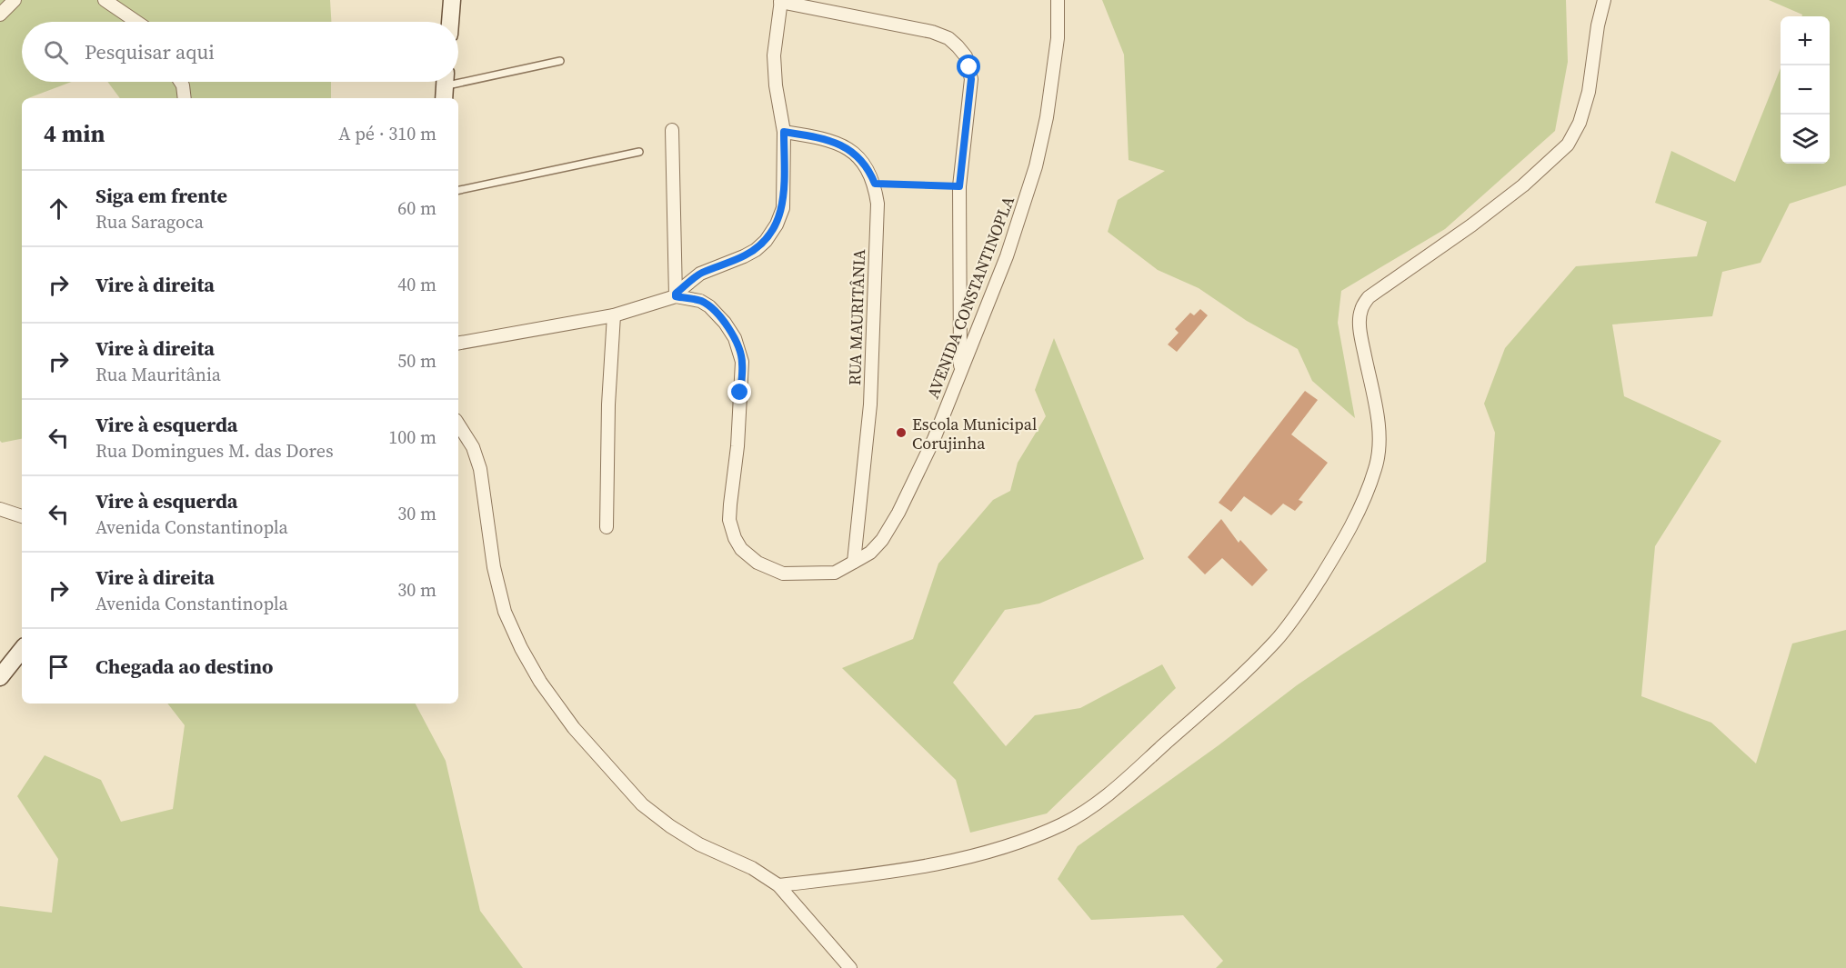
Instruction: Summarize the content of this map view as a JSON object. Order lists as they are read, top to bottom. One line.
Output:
{"streets":{"street":["AVENIDA CONSTANTINOPLA","RUA MAURITÂNIA"]},"crossings":[["AVENIDA CONSTANTINOPLA","RUA MAURITÂNIA"]],"places":["Escola Municipal Corujinha"],"page":{"map_buttons":["+","−"],"search":"Pesquisar aqui","heading":["4 min","A pé · 310 m"],"list":[["Siga em frente","Rua Saragoca","60 m"],["Vire à direita","40 m"],["Vire à direita","Rua Mauritânia","50 m"],["Vire à esquerda","Rua Domingues M. das Dores","100 m"],["Vire à esquerda","Avenida Constantinopla","30 m"],["Vire à direita","Avenida Constantinopla","30 m"],"Chegada ao destino"]}}
